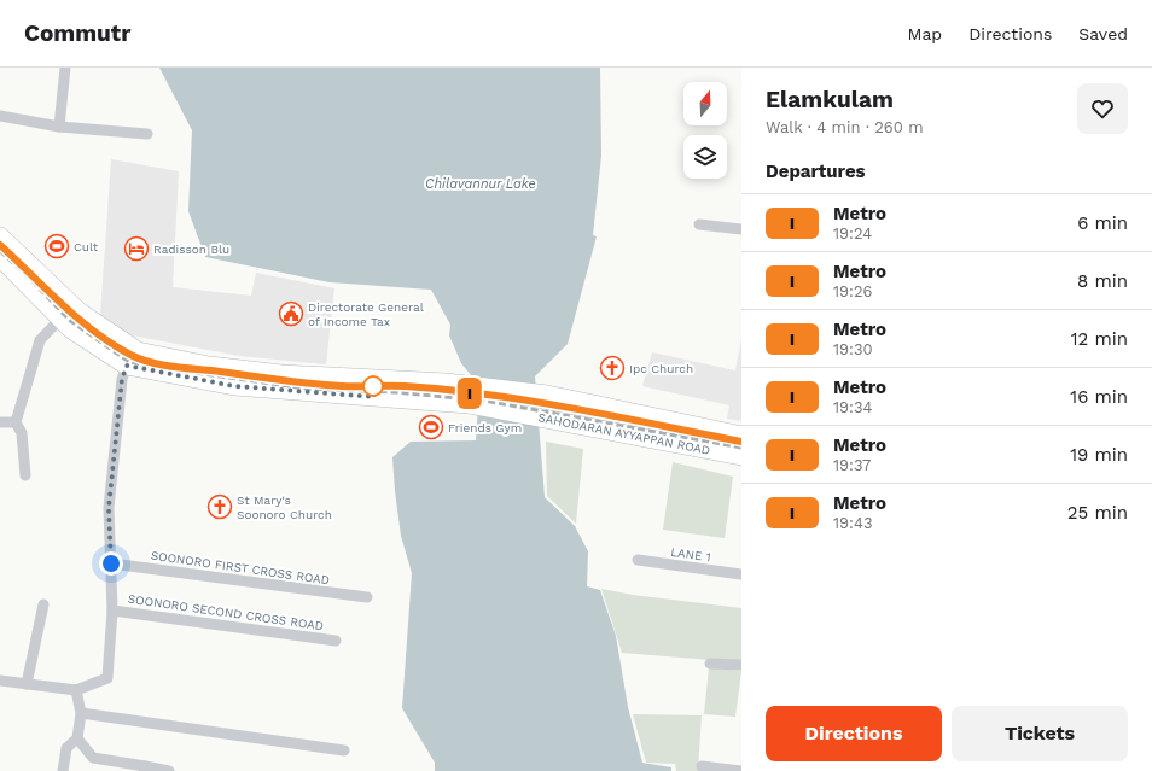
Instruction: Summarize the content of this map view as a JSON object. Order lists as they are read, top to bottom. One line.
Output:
{"streets":{"main road":["SAHODARAN AYYAPPAN ROAD"],"street":["LANE 1","SOONORO FIRST CROSS ROAD","SOONORO SECOND CROSS ROAD"]},"water":["Chilavannur Lake"],"places":{"sports":["Cult","Friends Gym"],"hotel":["Radisson Blu"],"public building":["Directorate General of Income Tax"],"church":["Ipc Church","St Mary's Soonoro Church"]},"lines":["metro line I"],"north":"top","page":{"header":"Commutr","nav":["Map","Directions","Saved"],"on_map":"I","heading":[["Elamkulam","Walk · 4 min · 260 m"],"Departures"],"list":[{"mark":"I","name":"Metro","note":"19:24","value":"6 min"},{"mark":"I","name":"Metro","note":"19:26","value":"8 min"},{"mark":"I","name":"Metro","note":"19:30","value":"12 min"},{"mark":"I","name":"Metro","note":"19:34","value":"16 min"},{"mark":"I","name":"Metro","note":"19:37","value":"19 min"},{"mark":"I","name":"Metro","note":"19:43","value":"25 min"}],"buttons":["Directions","Tickets"]}}
